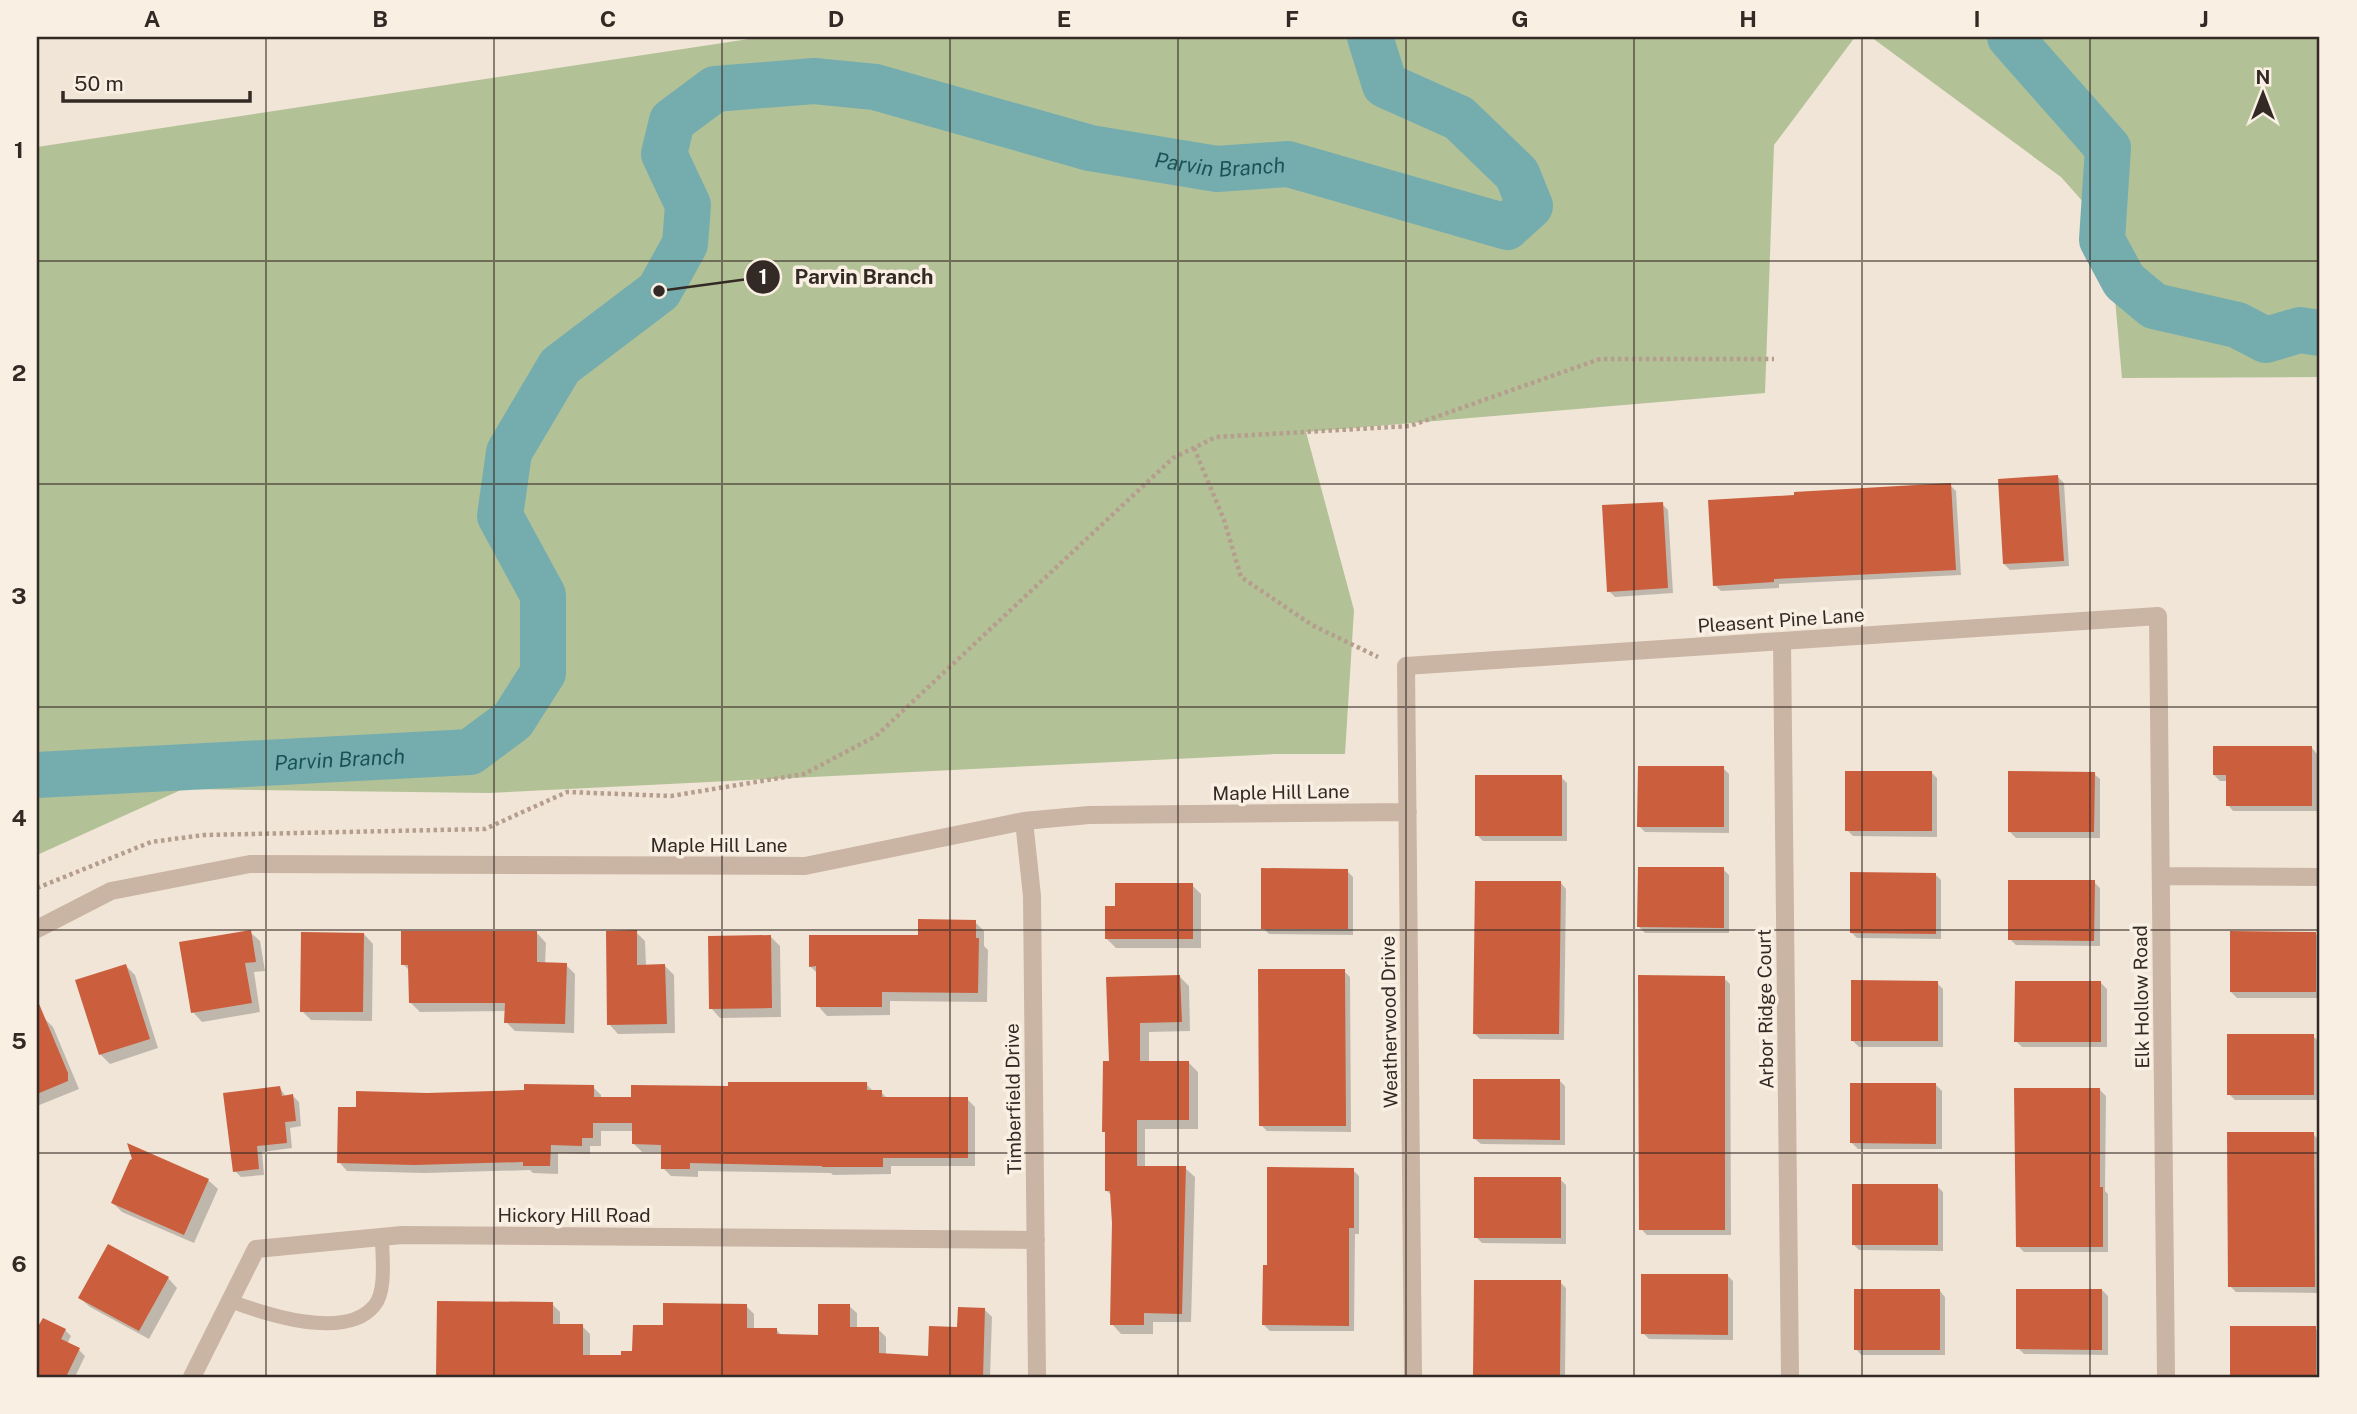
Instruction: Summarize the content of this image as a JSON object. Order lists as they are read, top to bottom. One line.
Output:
{"streets":{"street":["Pleasent Pine Lane","Maple Hill Lane","Elk Hollow Road","Arbor Ridge Court","Weatherwood Drive","Timberfield Drive","Hickory Hill Road"]},"crossings":[["Pleasent Pine Lane","Elk Hollow Road"],["Pleasent Pine Lane","Arbor Ridge Court"],["Pleasent Pine Lane","Weatherwood Drive"],["Maple Hill Lane","Weatherwood Drive"],["Maple Hill Lane","Timberfield Drive"],["Timberfield Drive","Hickory Hill Road"]],"water":["Parvin Branch"],"places":["Parvin Branch"],"scale_bar":"50 m","north":"top","grid":{"columns":["A","B","C","D","E","F","G","H","I","J"],"rows":["1","2","3","4","5","6"]}}
